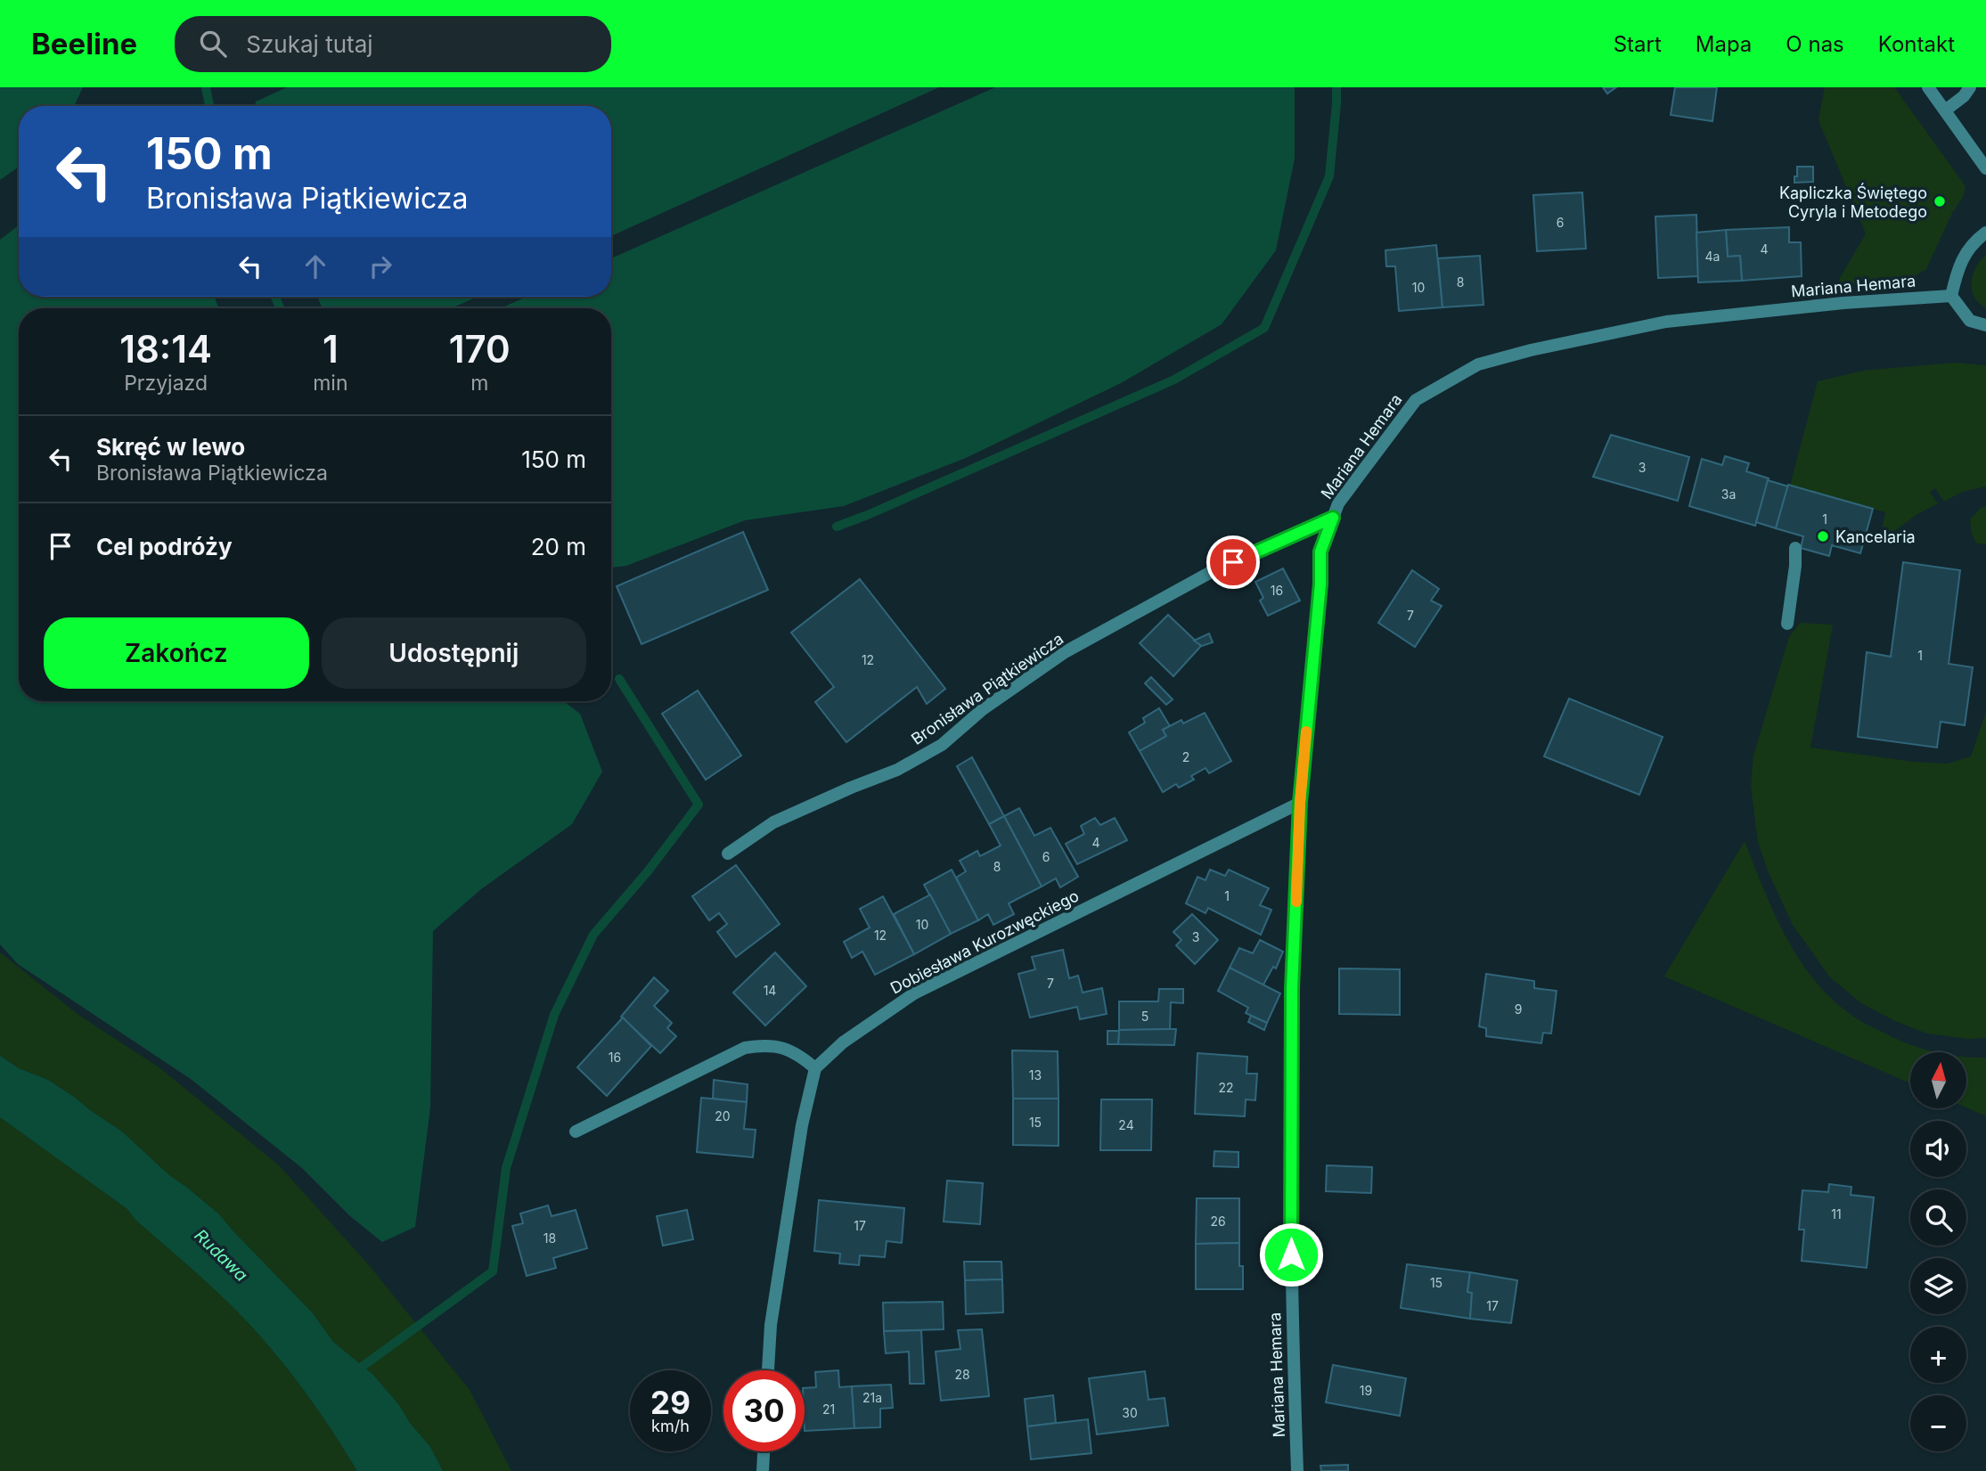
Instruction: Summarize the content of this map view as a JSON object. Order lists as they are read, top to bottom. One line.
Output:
{"streets":{"street":["Mariana Hemara","Bronisława Piątkiewicza","Dobiesława Kurozwęckiego"]},"crossings":[["Mariana Hemara","Bronisława Piątkiewicza"],["Mariana Hemara","Dobiesława Kurozwęckiego"]],"water":["Rudawa"],"places":["Kapliczka Świętego Cyryla i Metodego","Kancelaria"],"house_numbers":["6","4","4a","8","10","3","3a","1","16","7","1","12","2","4","6","8","1","10","12","3","7","14","9","5","16","13","22","20","15","24","11","26","17","18","15","17","28","19","21a","21","30"],"north":"top","page":{"header":"Beeline","search":"Szukaj tutaj","nav":["Start","Mapa","O nas","Kontakt"],"turn":["150 m","Bronisława Piątkiewicza"],"eta":["18:14","Przyjazd","1","min","170","m"],"list":[{"name":"Skręć w lewo","note":"Bronisława Piątkiewicza","value":"150 m"},{"name":"Cel podróży","value":"20 m"}],"buttons":["Zakończ","Udostępnij"],"map_buttons":["+","−"],"speed":"29 km/h","limit":"30"}}
